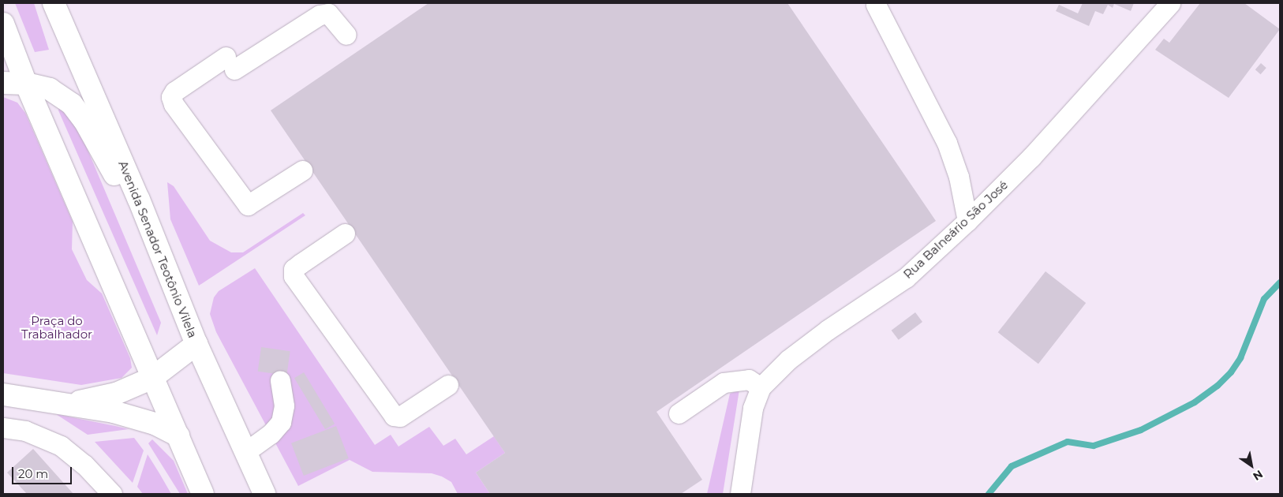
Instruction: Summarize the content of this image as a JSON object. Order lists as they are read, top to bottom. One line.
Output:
{"streets":{"main road":["Avenida Senador Teotônio Vilela"],"street":["Rua Balneário São José"]},"parks":["Praça do Trabalhador"],"scale_bar":"20 m","north":"bottom right"}
